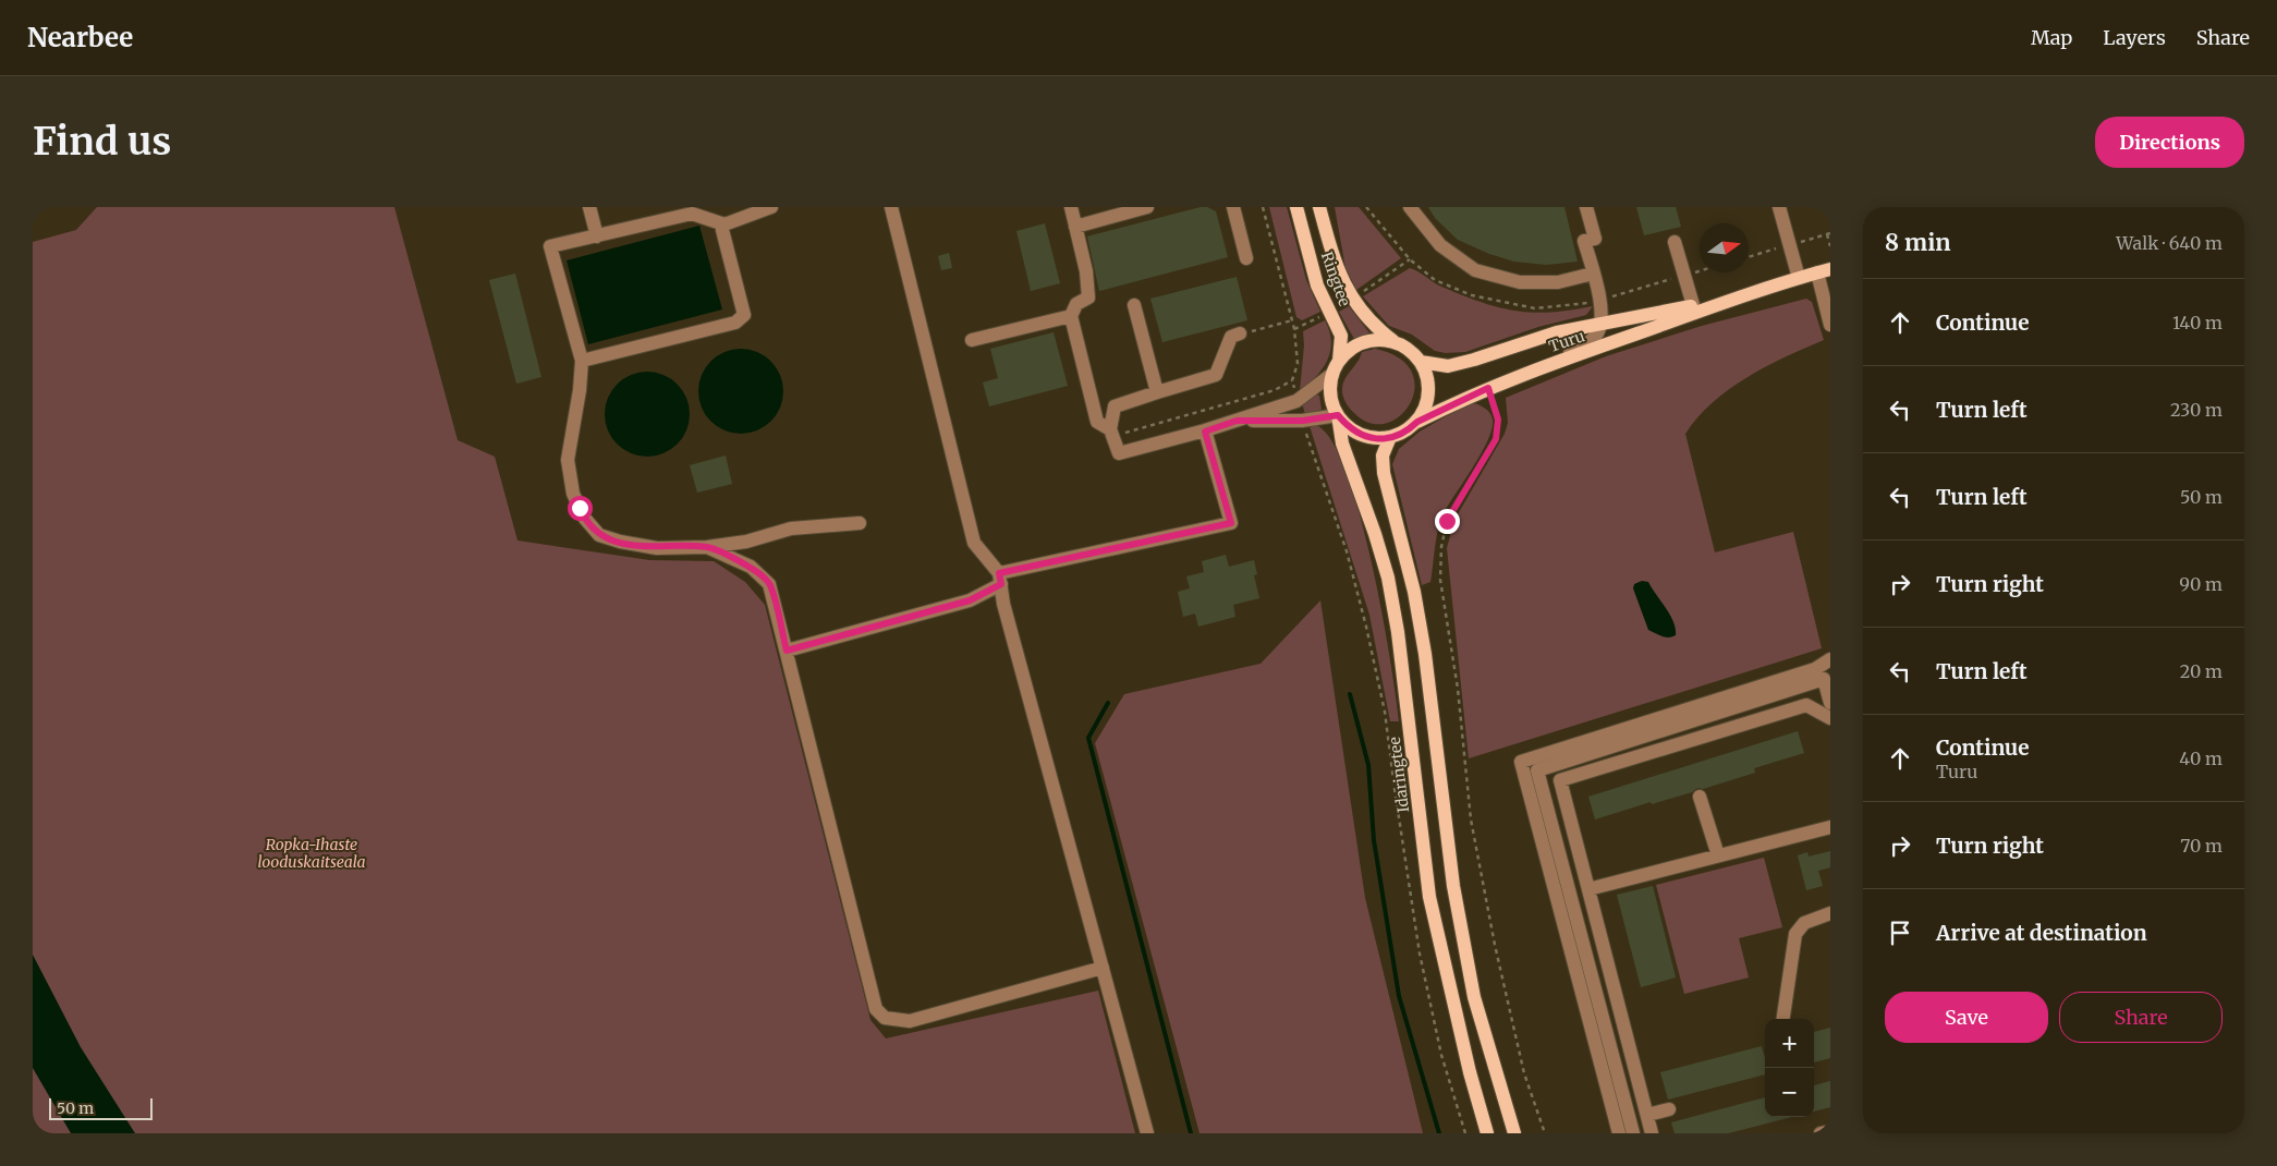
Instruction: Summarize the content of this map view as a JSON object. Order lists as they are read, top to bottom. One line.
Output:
{"streets":{"main road":["Ringtee","Turu","Idaringtee"]},"crossings":[["Ringtee","Turu"],["Ringtee","Idaringtee"],["Turu","Idaringtee"]],"parks":["Ropka-Ihaste looduskaitseala"],"scale_bar":"50 m","north":"right","page":{"header":"Nearbee","nav":["Map","Layers","Share"],"buttons":["Directions",["Save","Share"]],"title":"Find us","heading":["8 min","Walk · 640 m"],"list":[["Continue","140 m"],["Turn left","230 m"],["Turn left","50 m"],["Turn right","90 m"],["Turn left","20 m"],["Continue","Turu","40 m"],["Turn right","70 m"],"Arrive at destination"],"map_buttons":["+","−"],"scale":"50 m"}}
